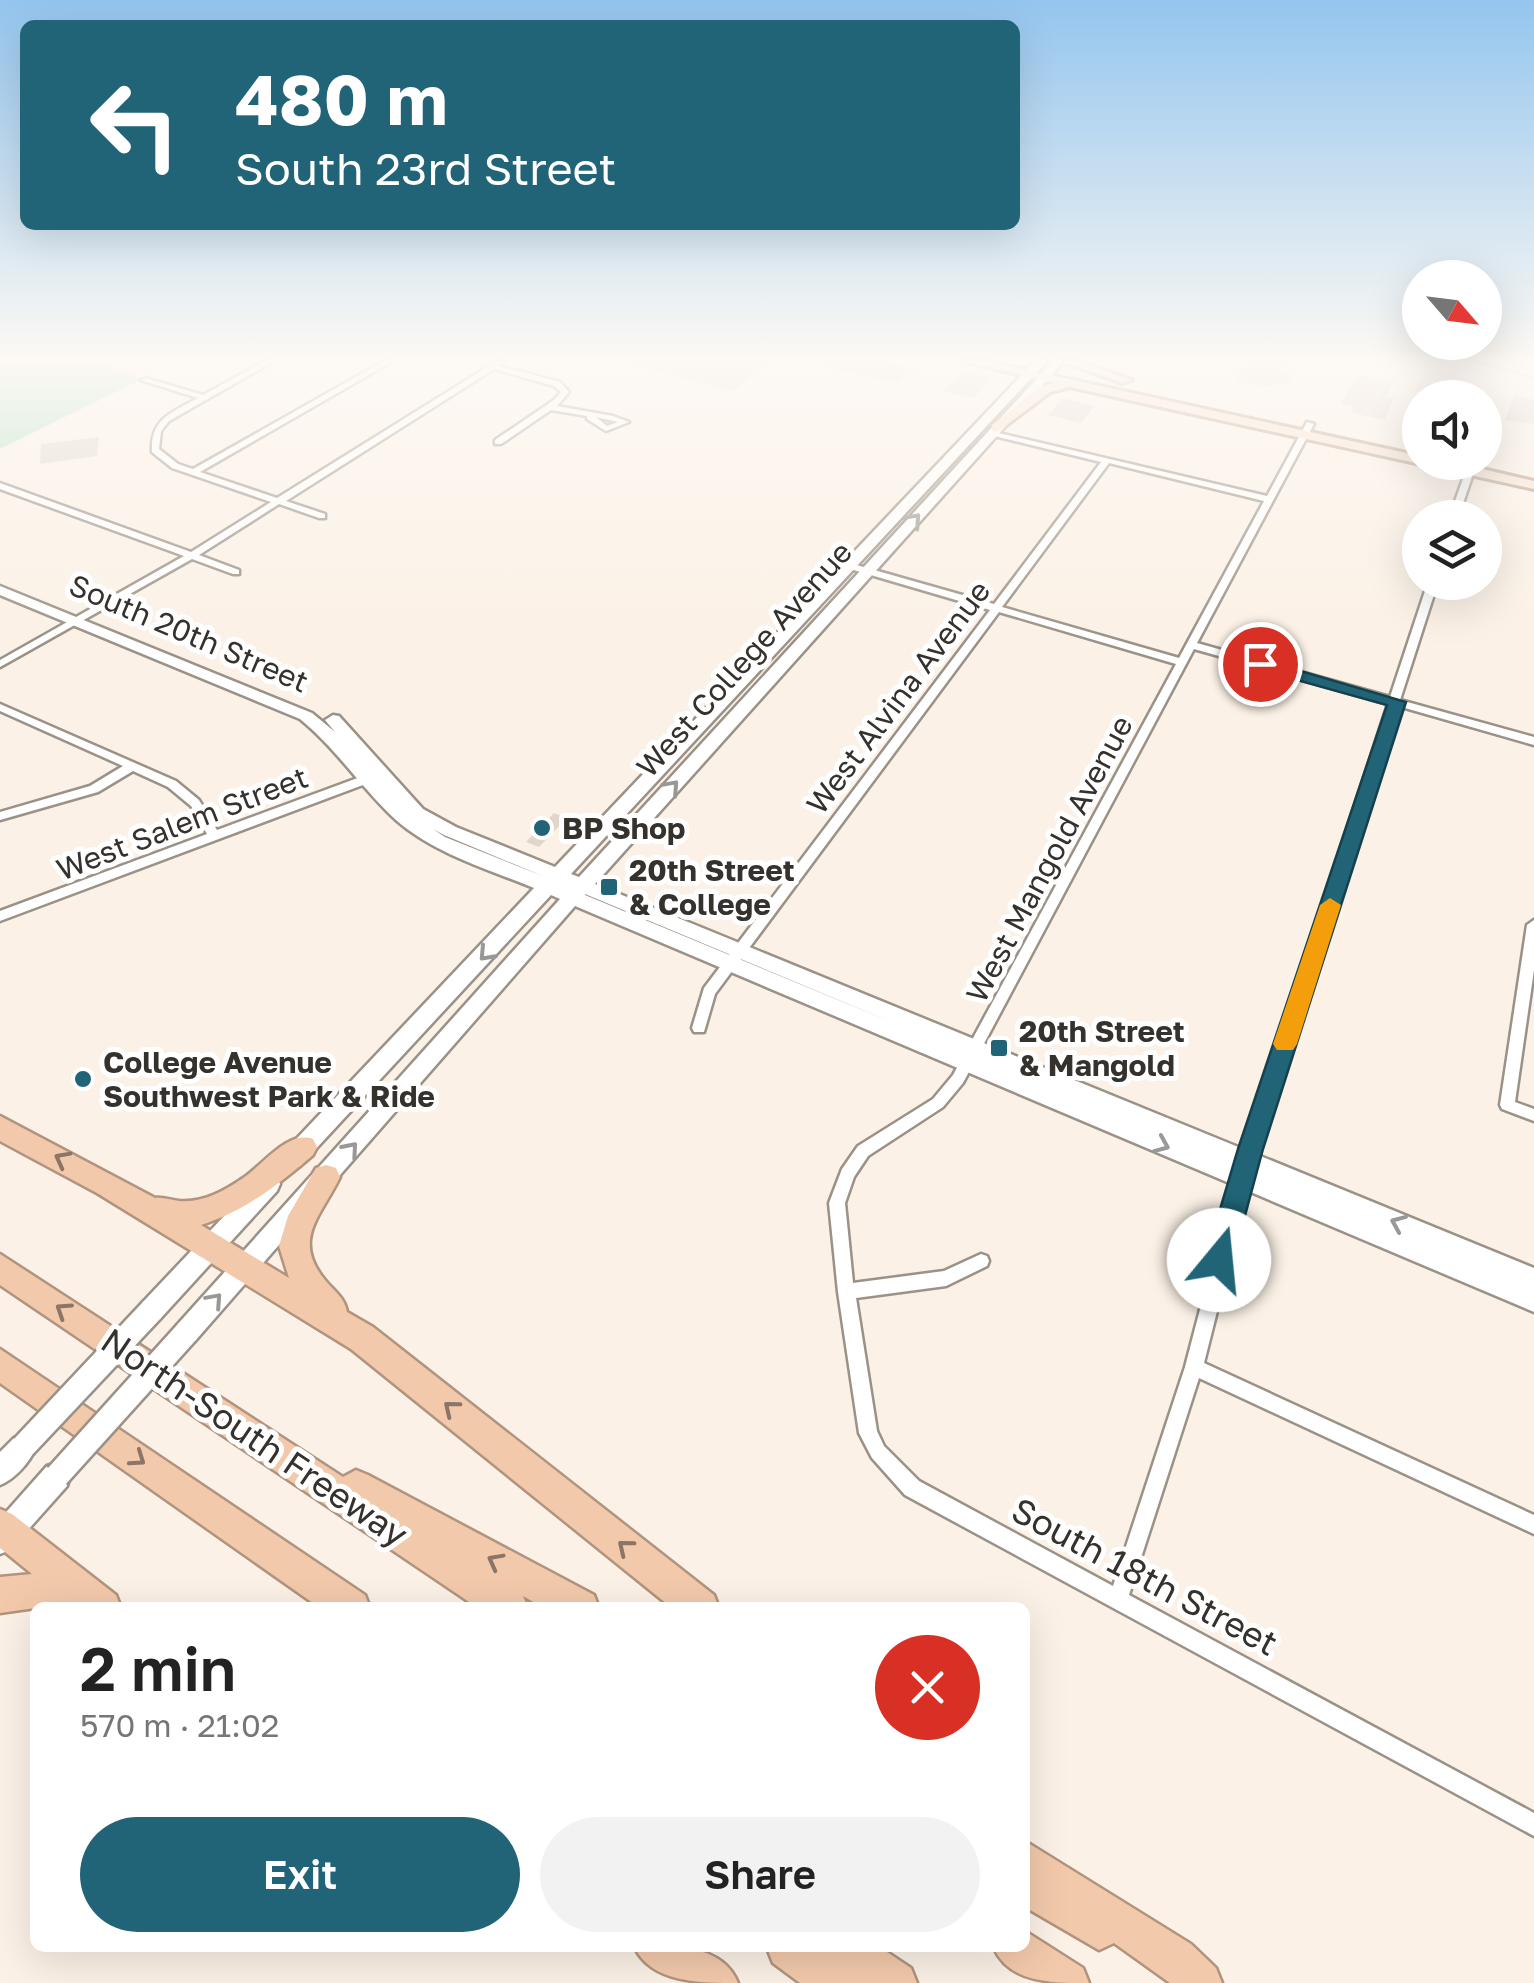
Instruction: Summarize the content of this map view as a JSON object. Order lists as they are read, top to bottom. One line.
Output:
{"streets":{"highway":["North-South Freeway"],"main road":["South 20th Street","West College Avenue"],"street":["West Alvina Avenue","West Salem Street","West Mangold Avenue","South 18th Street"]},"crossings":[["South 20th Street","West College Avenue"],["South 20th Street","West Alvina Avenue"],["South 20th Street","West Salem Street"],["South 20th Street","West Mangold Avenue"],["West Mangold Avenue","South 18th Street"]],"places":{"other":["BP Shop","College Avenue Southwest Park & Ride"],"transit":["20th Street & College","20th Street & Mangold"]},"north":"bottom right","page":{"turn":["480 m","South 23rd Street"],"heading":["2 min","570 m · 21:02"],"buttons":["Exit","Share"]}}
